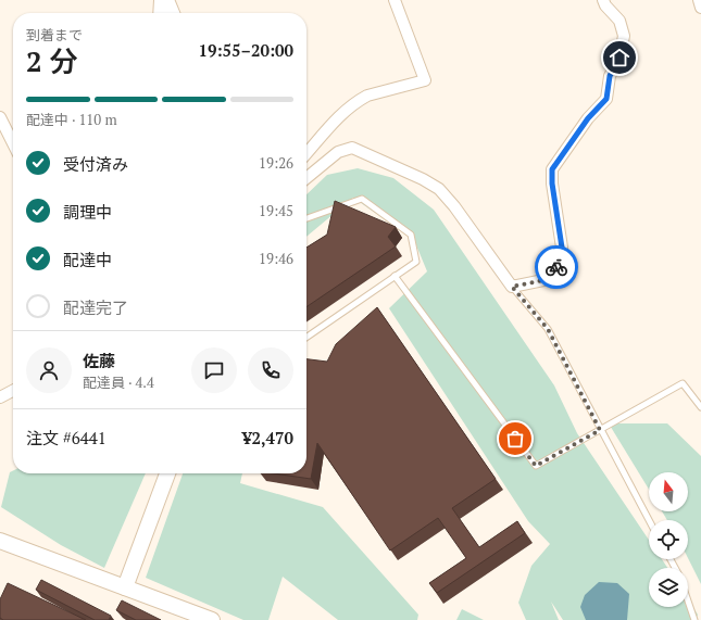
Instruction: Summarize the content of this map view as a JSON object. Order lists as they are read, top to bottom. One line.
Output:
{"north":"top","page":{"heading":["2 分","到着まで","19:55–20:00"],"panel":["佐藤","配達員 · 4.4","注文 #6441","¥2,470"],"bar":"配達中 · 110 m","list":[["受付済み","19:26"],["調理中","19:45"],["配達中","19:46"],"配達完了"]}}
